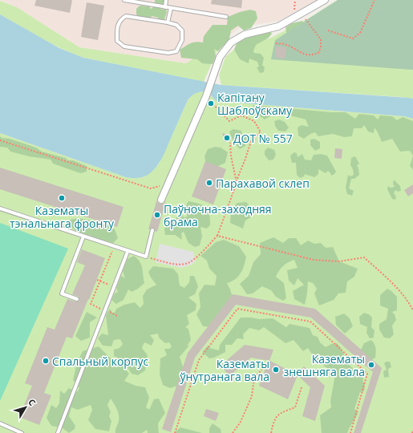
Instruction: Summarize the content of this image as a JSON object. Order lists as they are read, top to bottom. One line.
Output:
{"places":["Капітану Шаблоўскаму","ДОТ № 557","Парахавой склеп","Казематы тэнальнага фронту","Паўночна-заходняя брама","Спальный корпус","Казематы знешняга вала","Казематы ўнутранага вала"],"north":"top right"}
